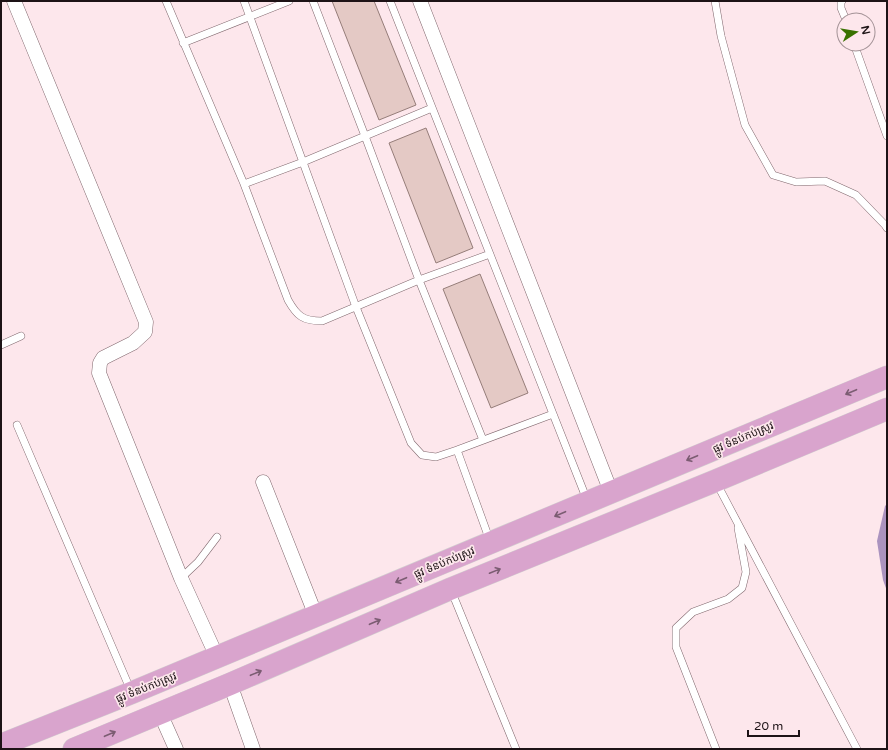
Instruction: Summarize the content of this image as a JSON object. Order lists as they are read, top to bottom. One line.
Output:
{"streets":{"main road":["ផ្លូវ ទំនប់កប់ស្រូវ"]},"scale_bar":"20 m","north":"right"}
